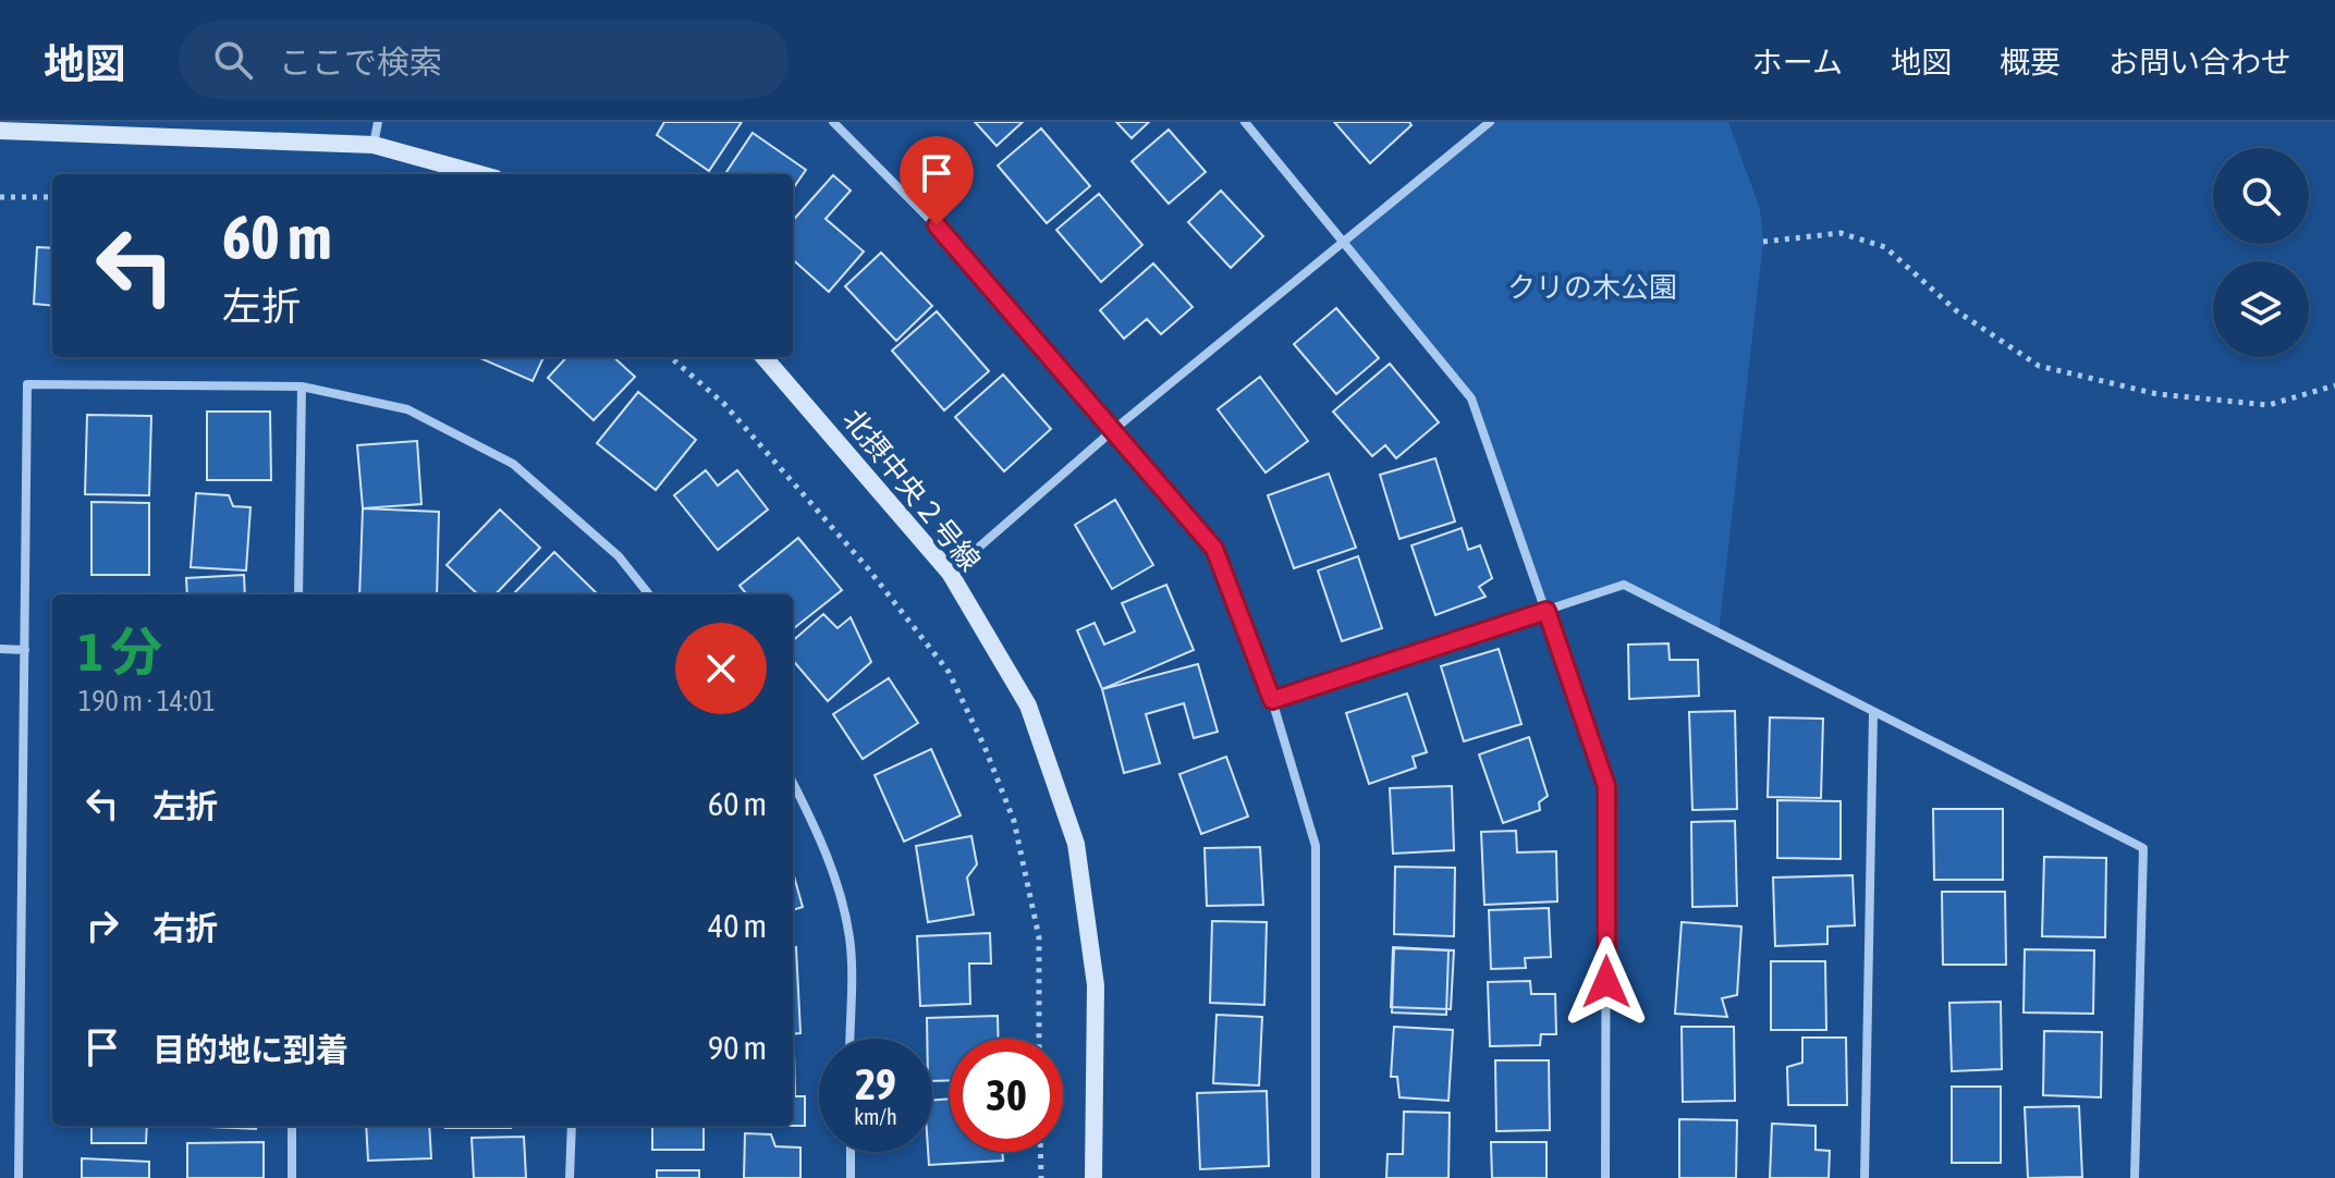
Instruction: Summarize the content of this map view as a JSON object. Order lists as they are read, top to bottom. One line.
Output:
{"streets":{"street":["北摂中央２号線"]},"parks":["クリの木公園"],"page":{"header":"地図","search":"ここで検索","nav":["ホーム","地図","概要","お問い合わせ"],"turn":["60 m","左折"],"heading":["1 分","190 m · 14:01"],"list":[{"name":"左折","value":"60 m"},{"name":"右折","value":"40 m"},{"name":"目的地に到着","value":"90 m"}],"speed":"29 km/h","limit":"30"}}
